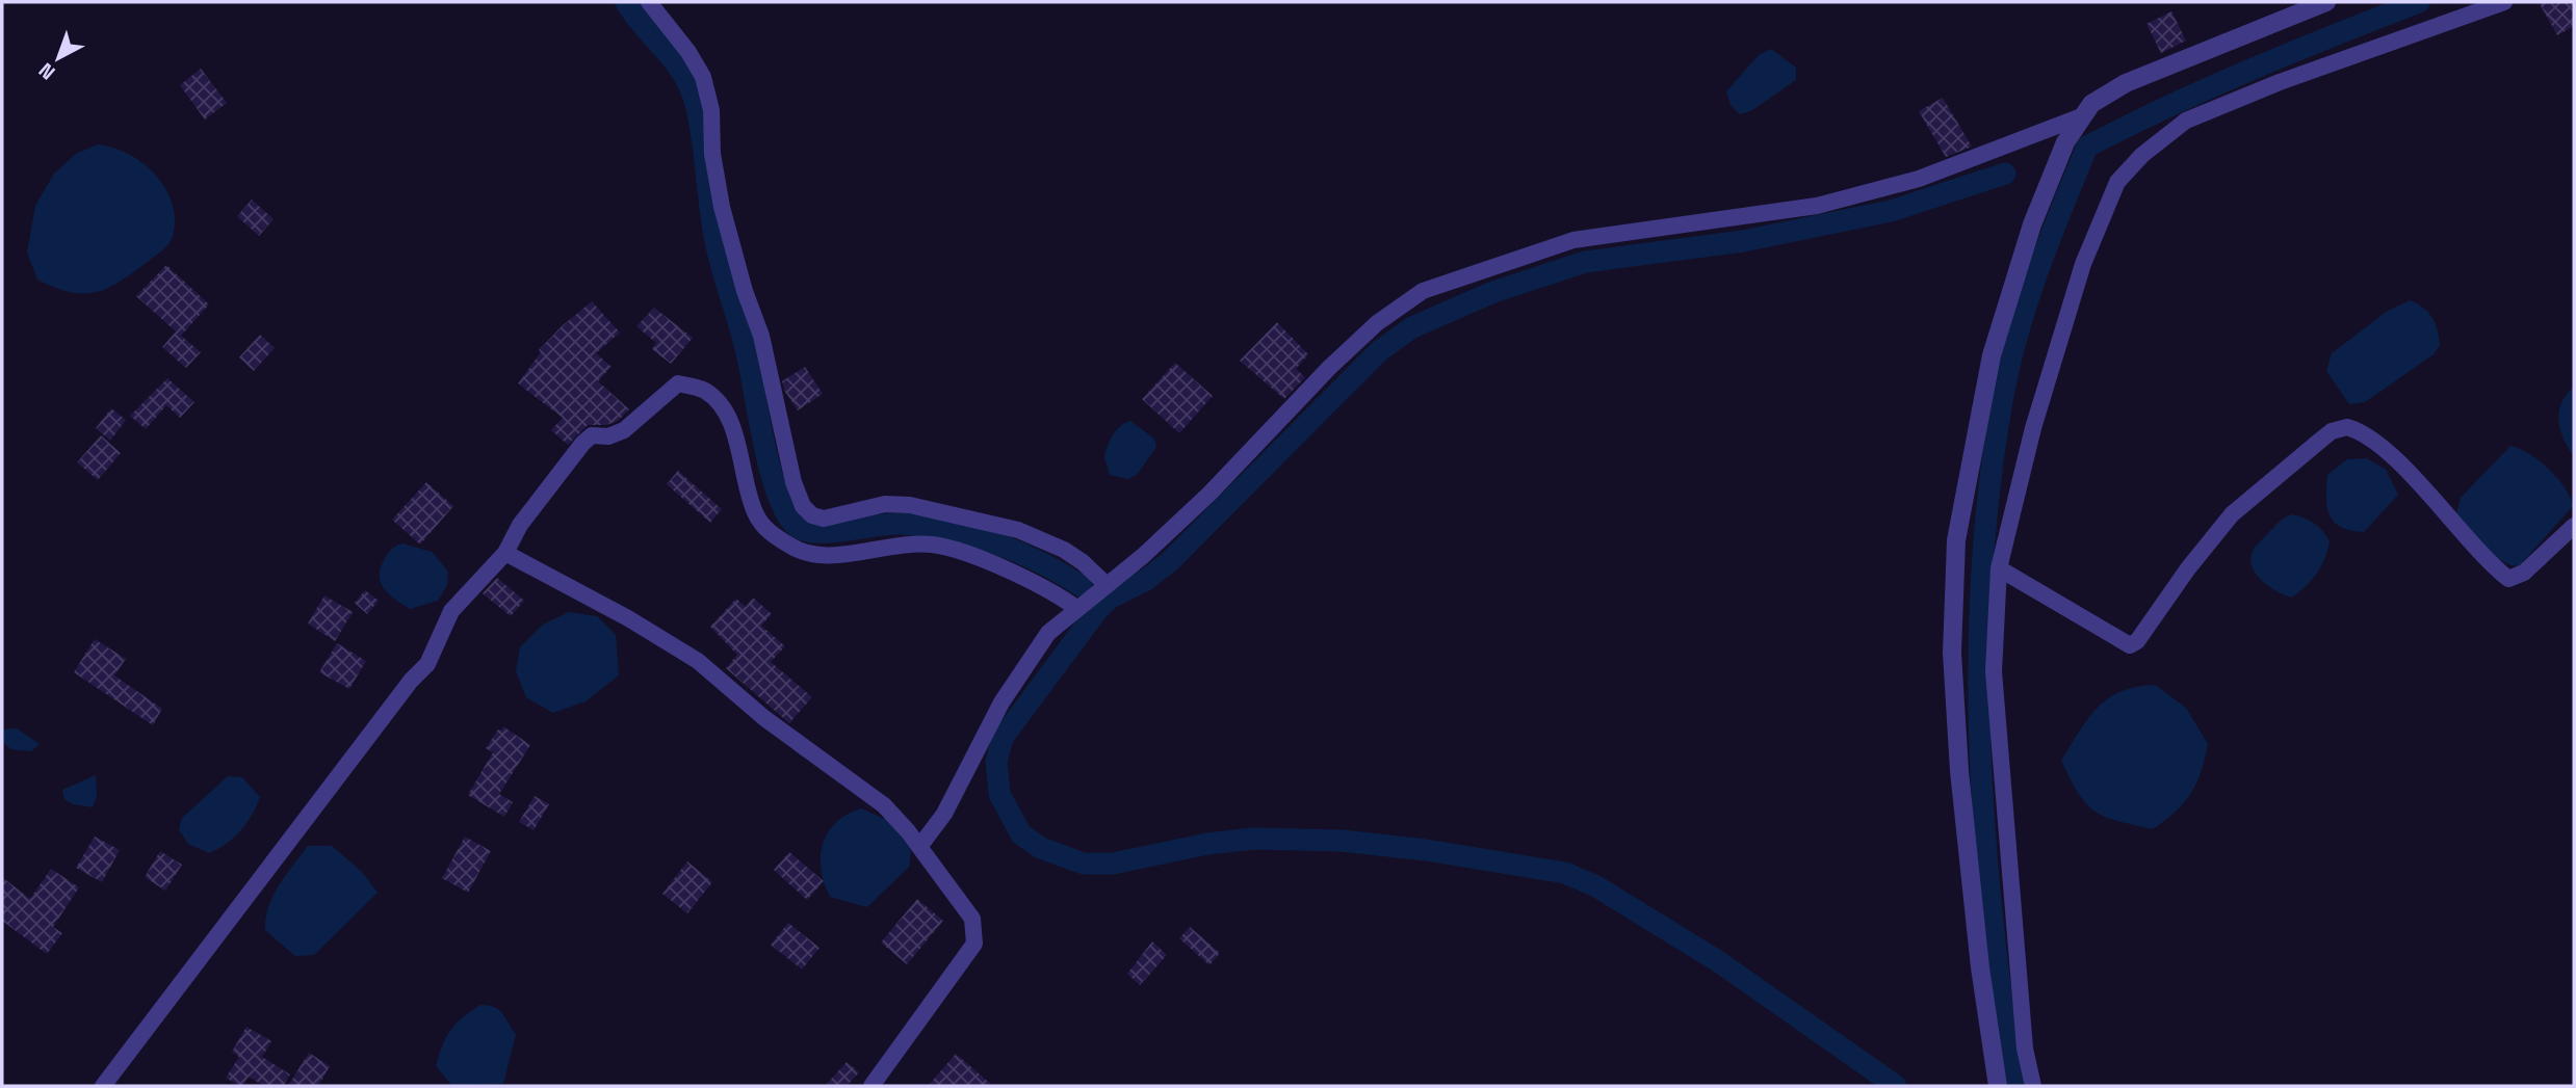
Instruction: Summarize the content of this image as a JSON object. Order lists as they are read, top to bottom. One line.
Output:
{"north":"bottom left"}
